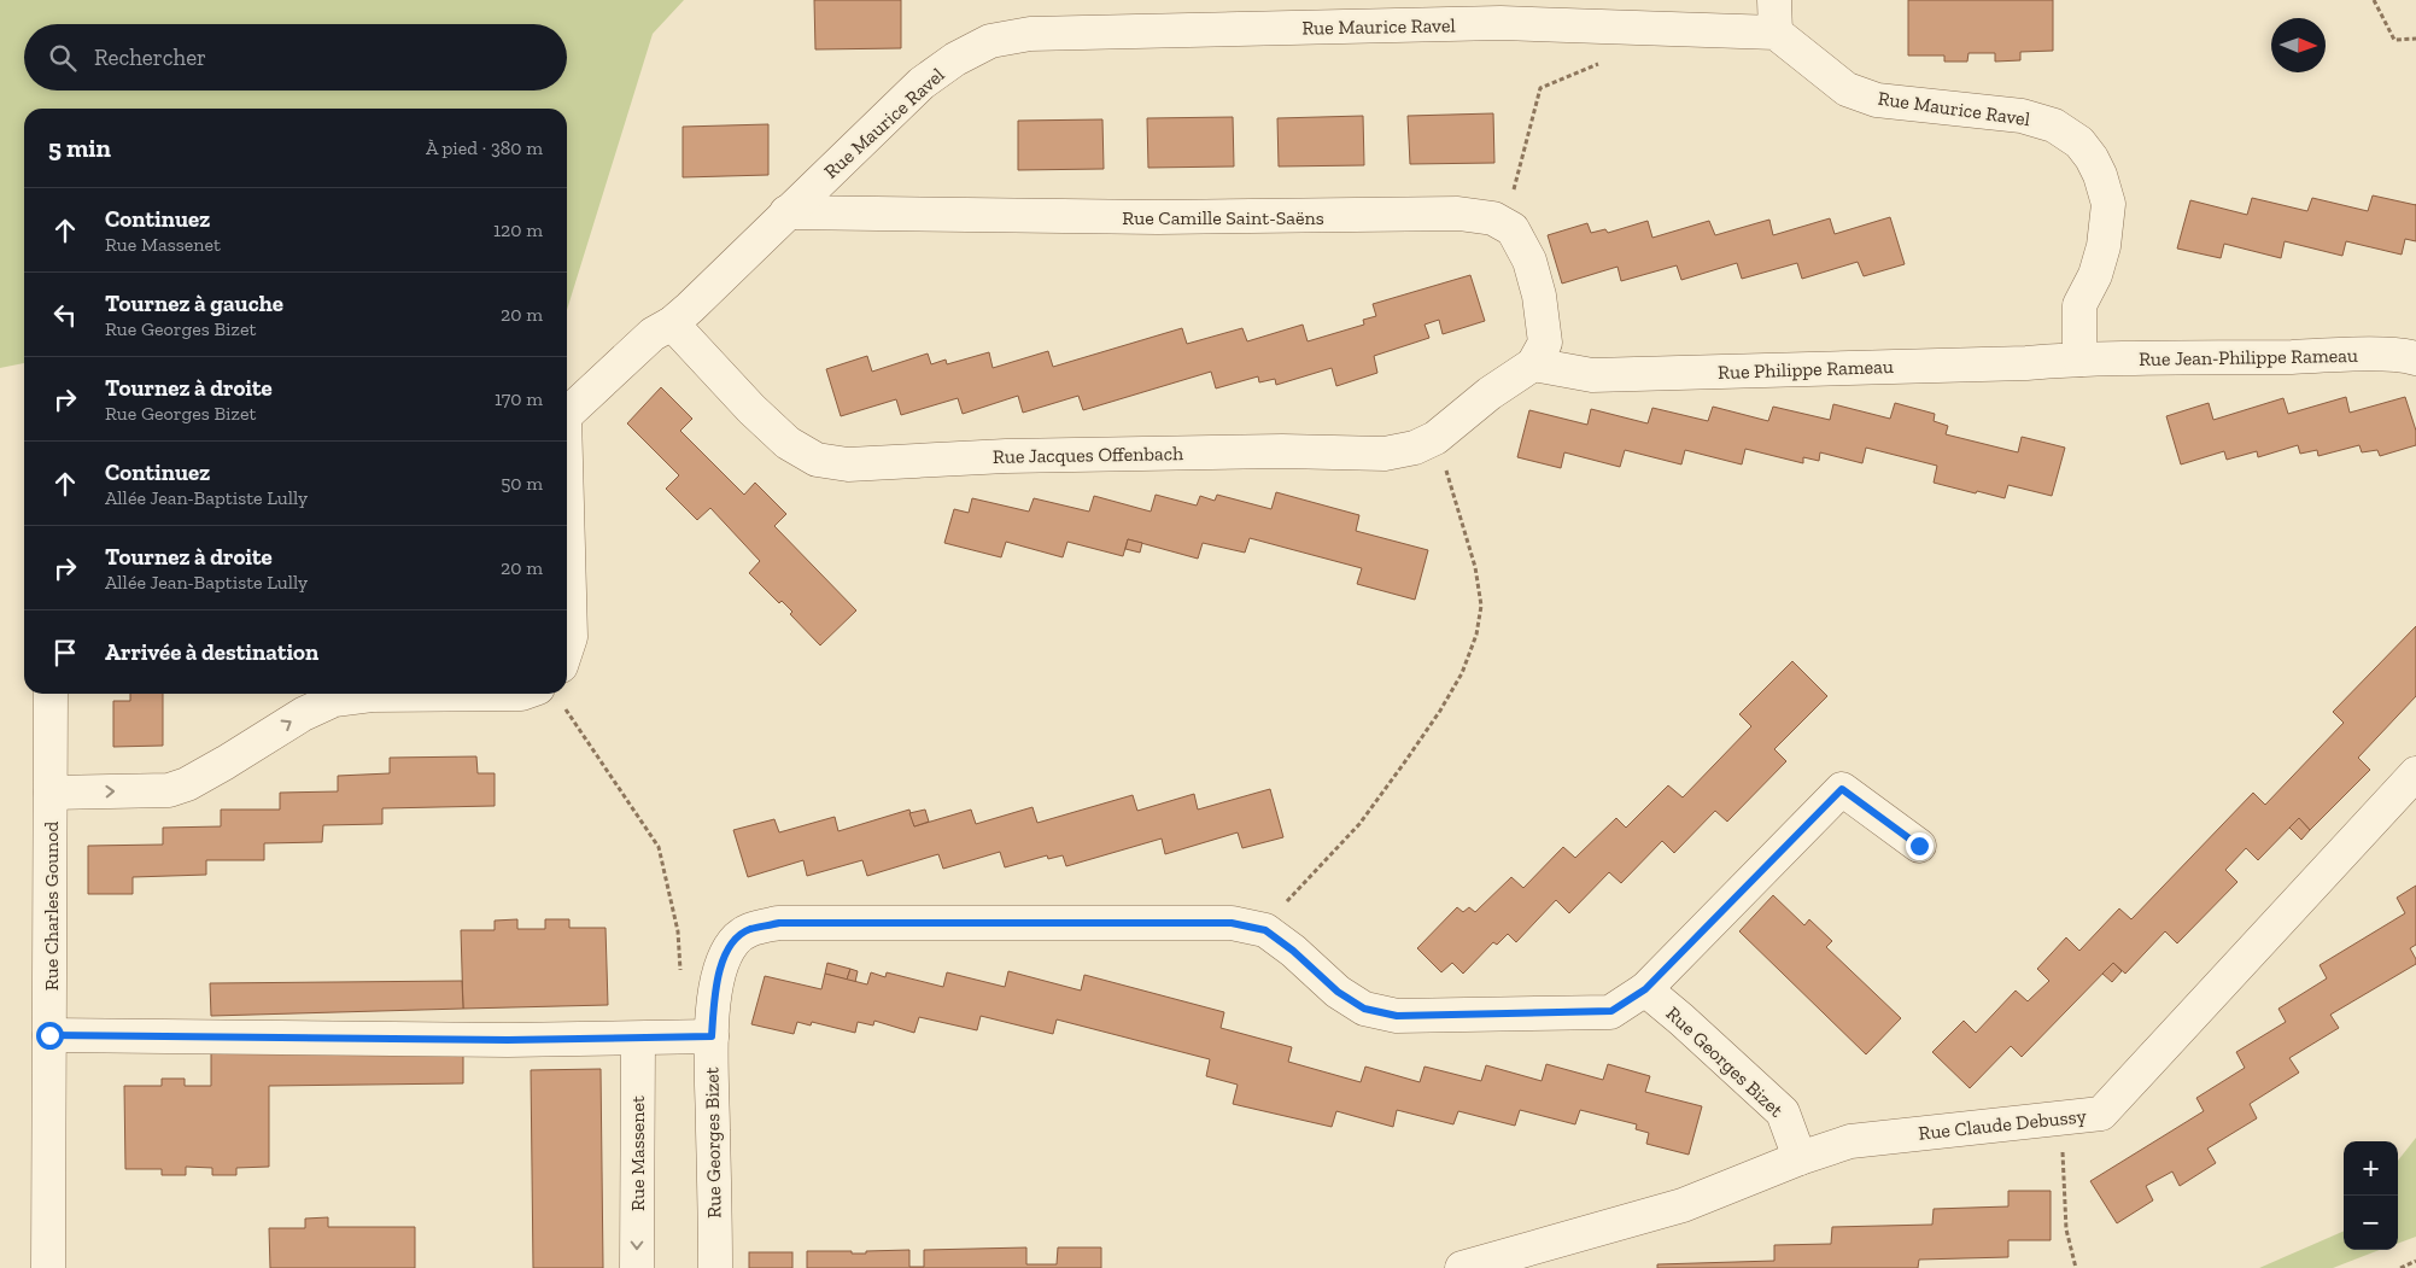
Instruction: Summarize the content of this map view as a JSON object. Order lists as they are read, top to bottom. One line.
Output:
{"streets":{"street":["Rue Maurice Ravel","Rue Camille Saint-Saëns","Rue Jean-Philippe Rameau","Rue Philippe Rameau","Rue Jacques Offenbach","Rue Charles Gounod","Rue Georges Bizet","Rue Claude Debussy","Rue Massenet"]},"crossings":[["Rue Maurice Ravel","Rue Camille Saint-Saëns"],["Rue Maurice Ravel","Rue Jean-Philippe Rameau"],["Rue Maurice Ravel","Rue Philippe Rameau"],["Rue Maurice Ravel","Rue Jacques Offenbach"],["Rue Jean-Philippe Rameau","Rue Philippe Rameau"],["Rue Philippe Rameau","Rue Jacques Offenbach"],["Rue Georges Bizet","Rue Claude Debussy"]],"one_way":["Rue Massenet"],"north":"right","page":{"search":"Rechercher","heading":["5 min","À pied · 380 m"],"list":[["Continuez","Rue Massenet","120 m"],["Tournez à gauche","Rue Georges Bizet","20 m"],["Tournez à droite","Rue Georges Bizet","170 m"],["Continuez","Allée Jean-Baptiste Lully","50 m"],["Tournez à droite","Allée Jean-Baptiste Lully","20 m"],"Arrivée à destination"],"map_buttons":["+","−"]}}
